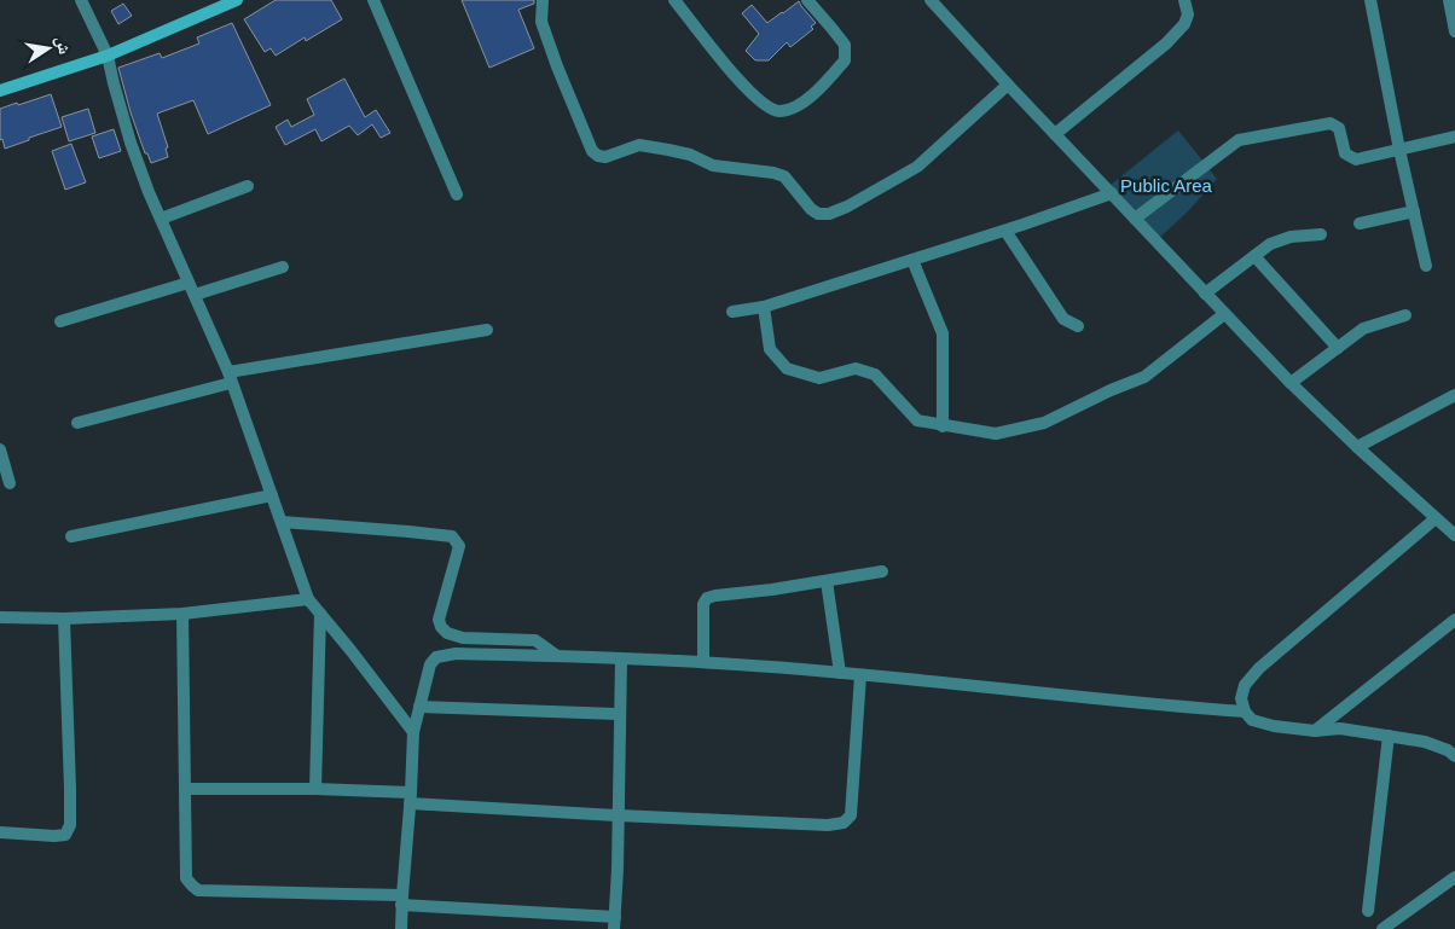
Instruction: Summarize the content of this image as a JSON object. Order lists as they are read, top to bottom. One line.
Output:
{"parks":["Public Area"],"north":"right"}
